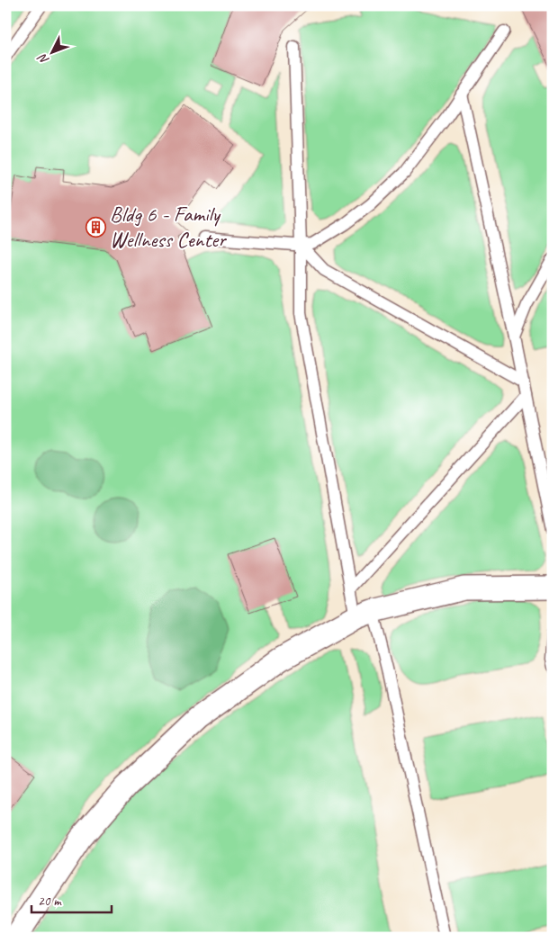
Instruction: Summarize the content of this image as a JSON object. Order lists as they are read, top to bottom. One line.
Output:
{"places":{"building":["Bldg 6 - Family Wellness Center"]},"scale_bar":"20 m","north":"bottom left"}
